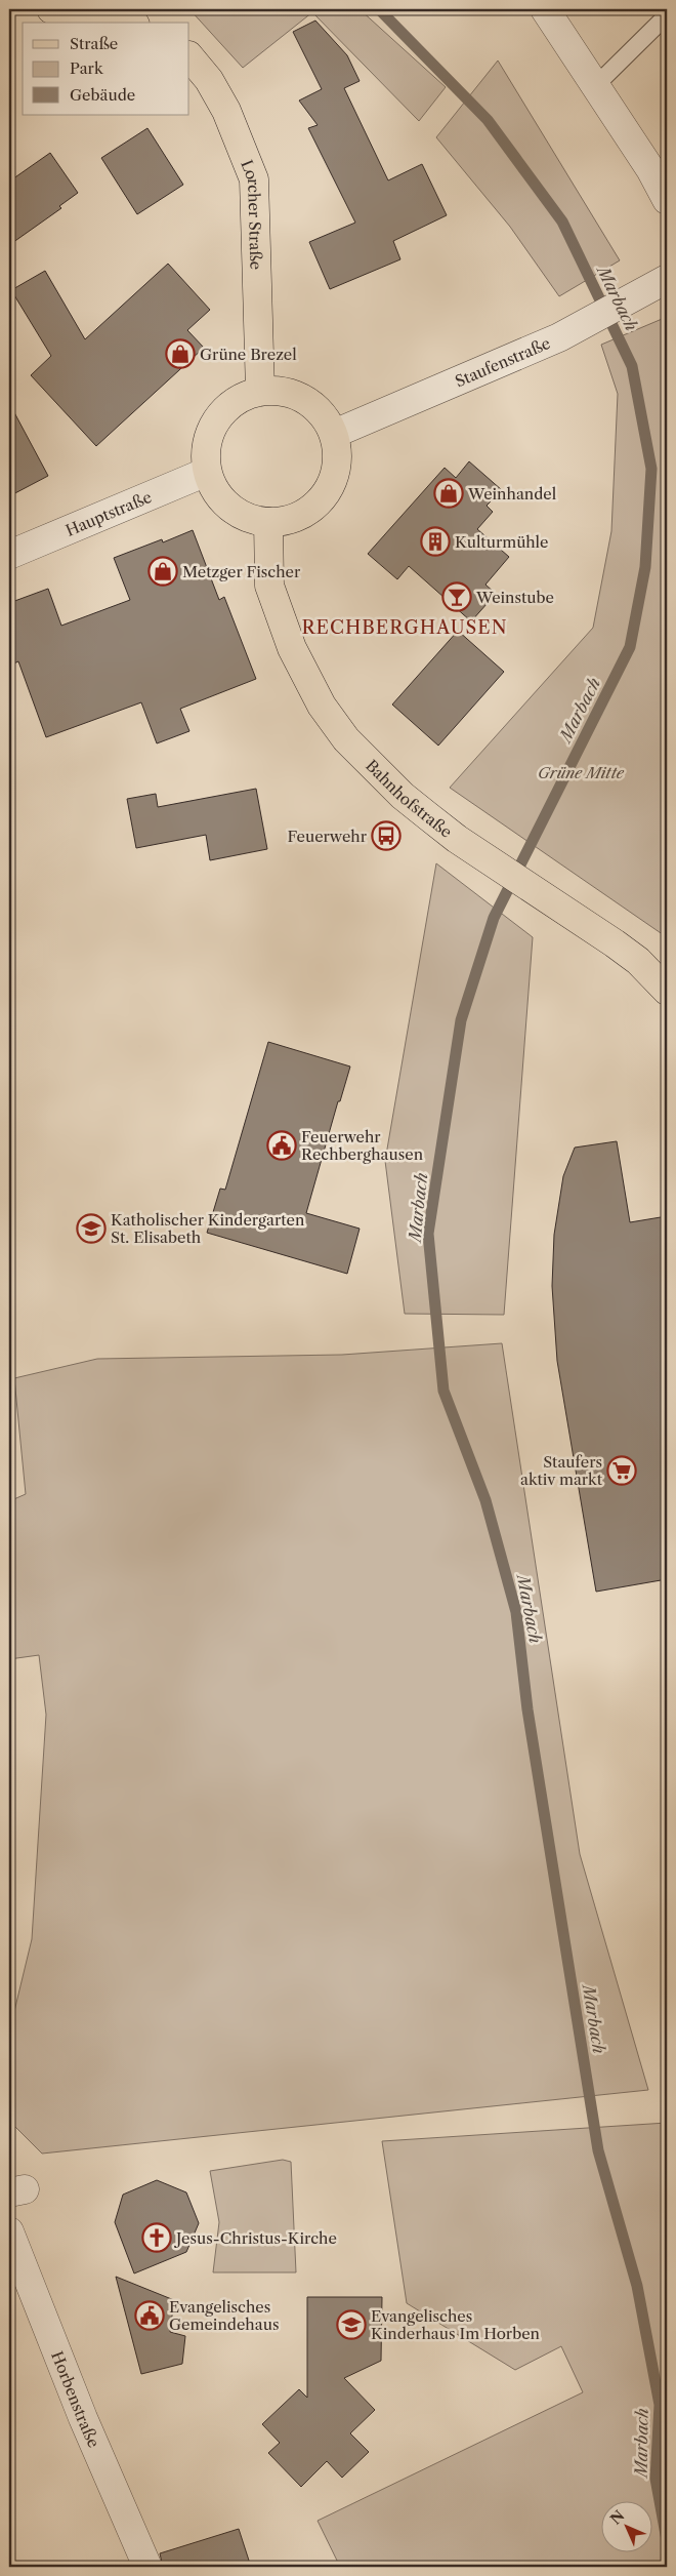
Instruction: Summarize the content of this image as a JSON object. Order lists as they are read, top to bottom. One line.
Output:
{"streets":{"main road":["Lorcher Straße","Bahnhofstraße"],"street":["Staufenstraße","Hauptstraße","Horbenstraße"]},"crossings":[["Lorcher Straße","Staufenstraße"],["Lorcher Straße","Hauptstraße"],["Lorcher Straße","Bahnhofstraße"],["Staufenstraße","Hauptstraße"],["Staufenstraße","Bahnhofstraße"],["Hauptstraße","Bahnhofstraße"]],"districts":["RECHBERGHAUSEN"],"water":["Marbach"],"parks":["Grüne Mitte"],"places":{"shop":["Grüne Brezel","Weinhandel","Metzger Fischer"],"building":["Kulturmühle"],"bar":["Weinstube"],"bus stop":["Feuerwehr"],"public building":["Feuerwehr Rechberghausen","Evangelisches Gemeindehaus"],"school or university":["Katholischer Kindergarten St. Elisabeth","Evangelisches Kinderhaus Im Horben"],"supermarket":["Staufers aktiv markt"],"church":["Jesus-Christus-Kirche"]},"legend":["Straße","Park","Gebäude"],"north":"top left"}
